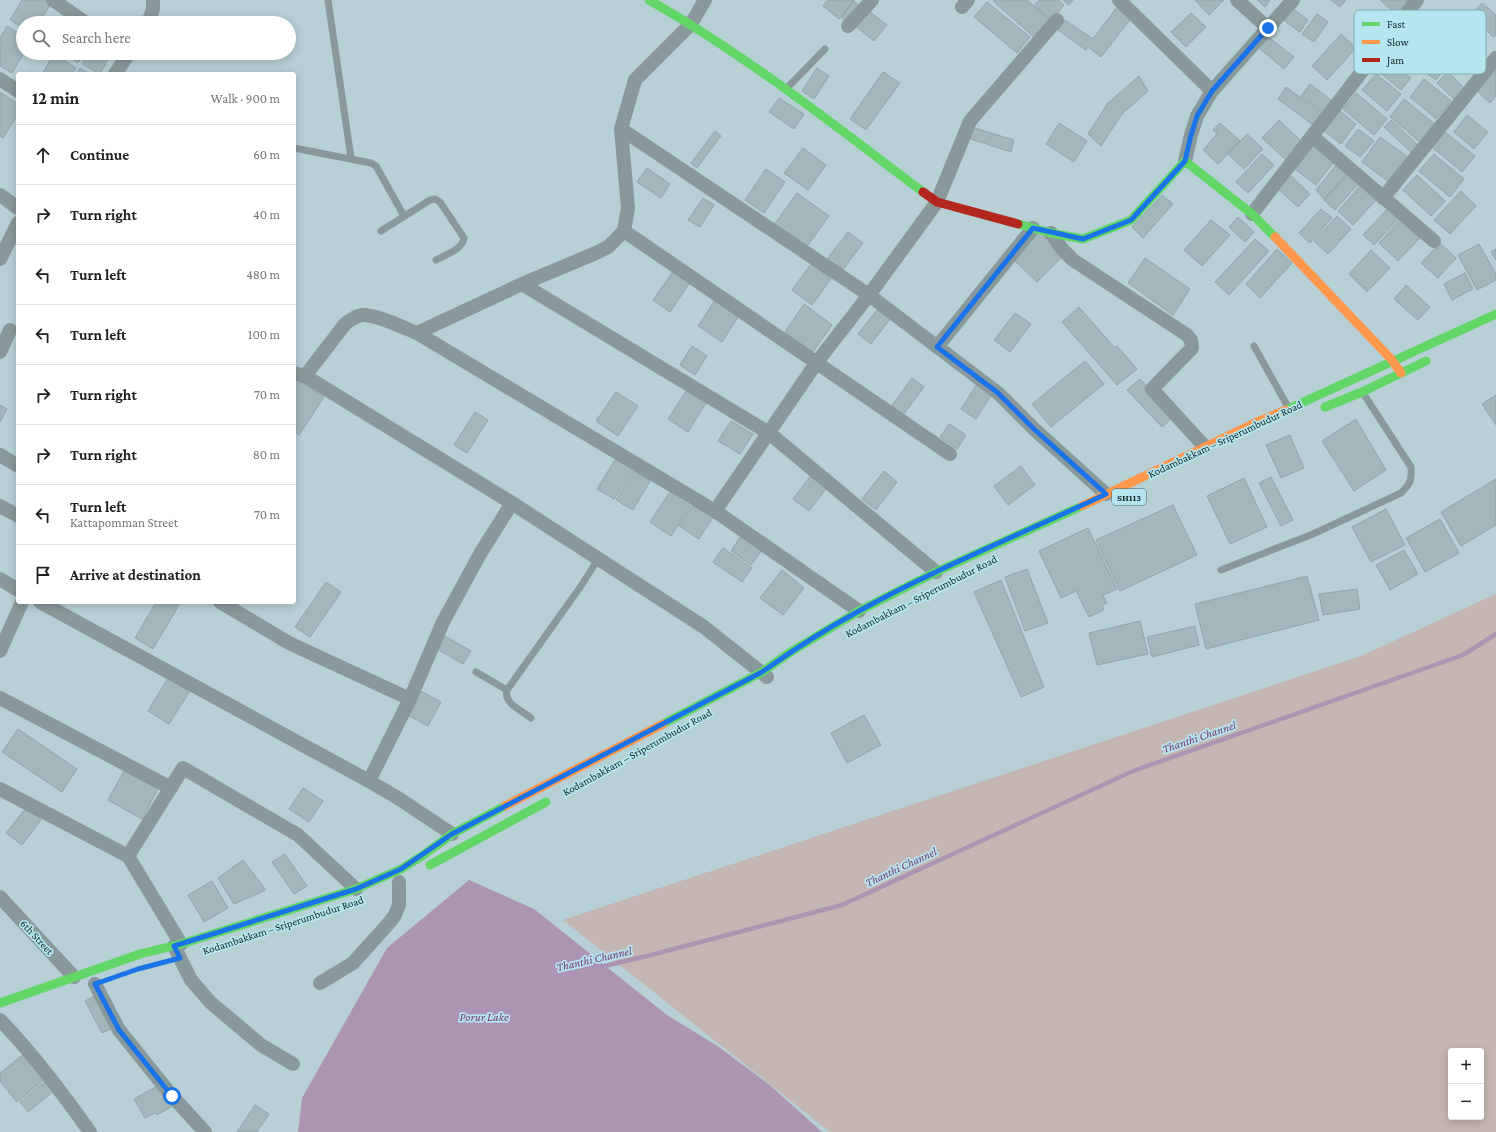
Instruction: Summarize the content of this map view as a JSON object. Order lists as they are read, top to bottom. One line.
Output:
{"streets":{"main road":["Kodambakkam – Sriperumbudur Road","SH113"],"street":["6th Street"]},"crossings":[["Kodambakkam – Sriperumbudur Road","6th Street"]],"water":["Thanthi Channel","Porur Lake"],"legend":["Fast","Slow","Jam"],"page":{"search":"Search here","heading":["12 min","Walk · 900 m"],"list":[["Continue","60 m"],["Turn right","40 m"],["Turn left","480 m"],["Turn left","100 m"],["Turn right","70 m"],["Turn right","80 m"],["Turn left","Kattapomman Street","70 m"],"Arrive at destination"],"map_buttons":["+","−"]}}
